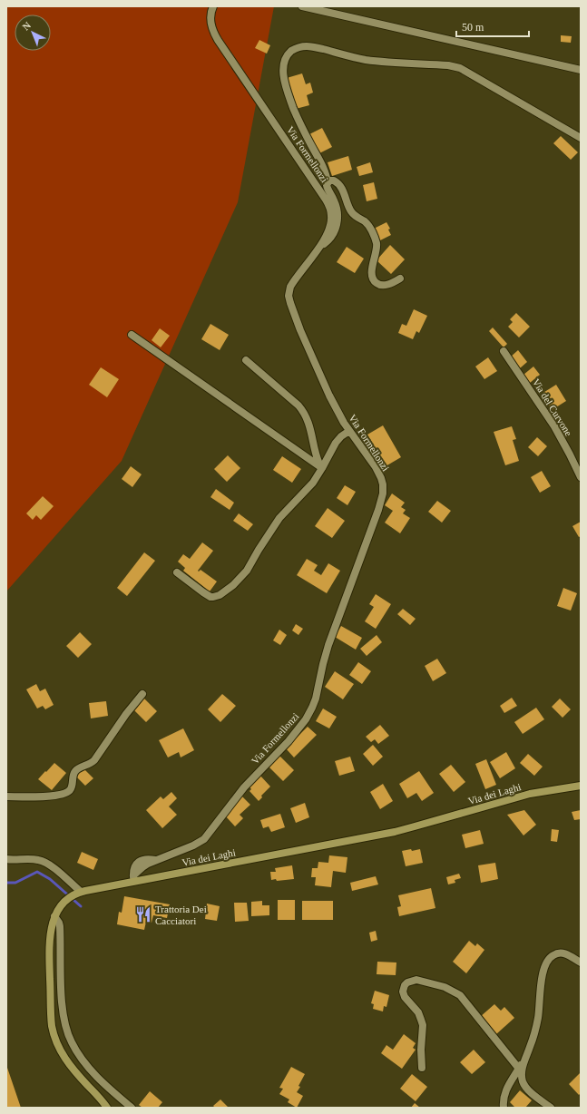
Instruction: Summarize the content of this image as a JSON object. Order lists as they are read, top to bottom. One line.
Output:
{"streets":{"main road":["Via dei Laghi"],"street":["Via Formellonzi","Via del Curvone"]},"crossings":[["Via Formellonzi","Via dei Laghi"]],"places":{"restaurant":["Trattoria Dei Cacciatori"]},"scale_bar":"50 m","north":"top left"}
